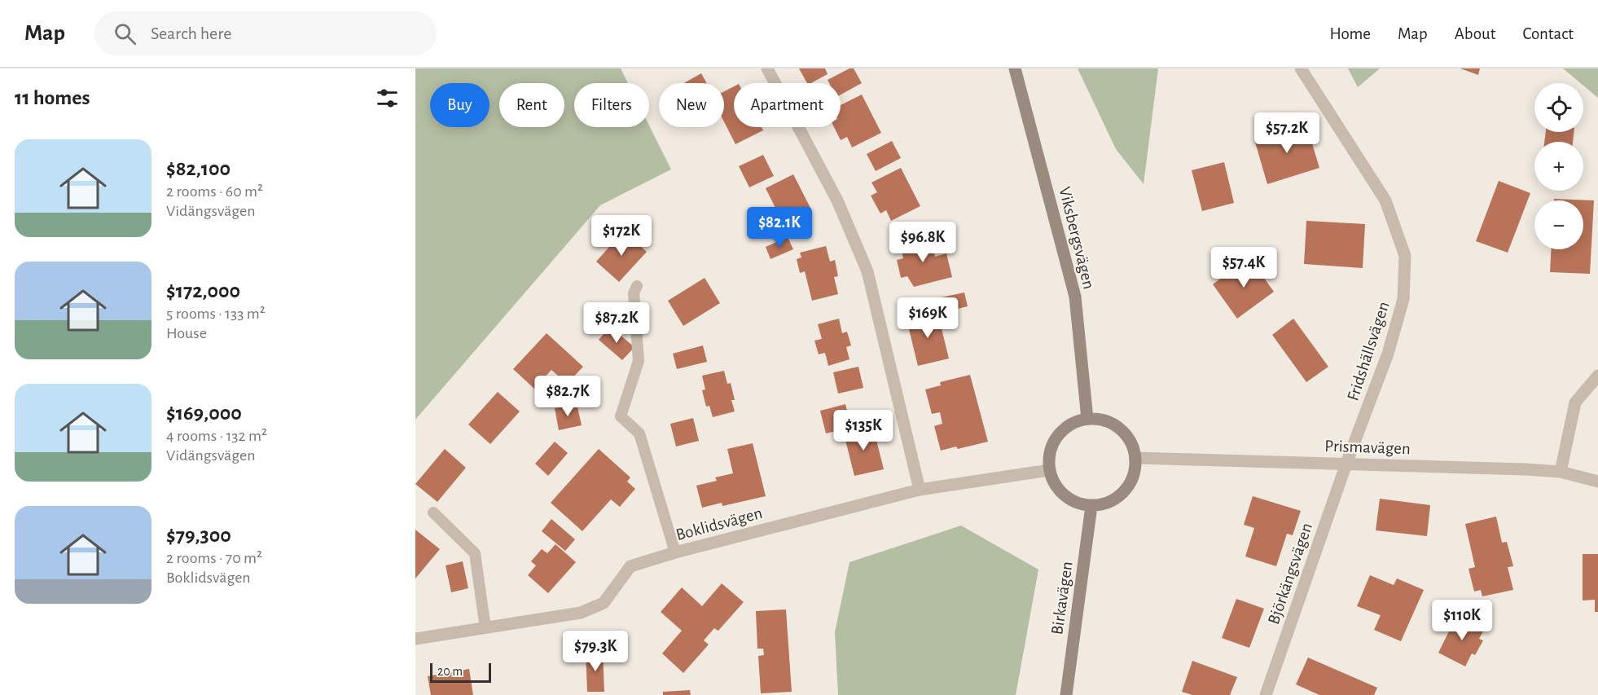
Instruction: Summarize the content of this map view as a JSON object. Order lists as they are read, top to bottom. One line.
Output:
{"streets":{"street":["Viksbergsvägen","Fridshällsvägen","Prismavägen","Boklidsvägen","Björkängsvägen","Birkavägen"]},"crossings":[["Viksbergsvägen","Prismavägen"],["Viksbergsvägen","Boklidsvägen"],["Viksbergsvägen","Birkavägen"],["Fridshällsvägen","Prismavägen"],["Fridshällsvägen","Björkängsvägen"],["Prismavägen","Boklidsvägen"],["Prismavägen","Björkängsvägen"],["Prismavägen","Birkavägen"],["Boklidsvägen","Birkavägen"]],"scale_bar":"20 m","page":{"header":"Map","search":"Search here","nav":["Home","Map","About","Contact"],"heading":"11 homes","map_buttons":["+","−"],"chip":["Buy","Rent","Filters","New","Apartment"],"price":["$57.2K","$82.1K","$172K","$96.8K","$57.4K","$169K","$87.2K","$82.7K","$135K","$110K","$79.3K"],"list":[{"name":"$82,100","note":"2 rooms · 60 m² · Vidängsvägen"},{"name":"$172,000","note":"5 rooms · 133 m² · House"},{"name":"$169,000","note":"4 rooms · 132 m² · Vidängsvägen"},{"name":"$79,300","note":"2 rooms · 70 m² · Boklidsvägen"}],"scale":"20 m"}}
